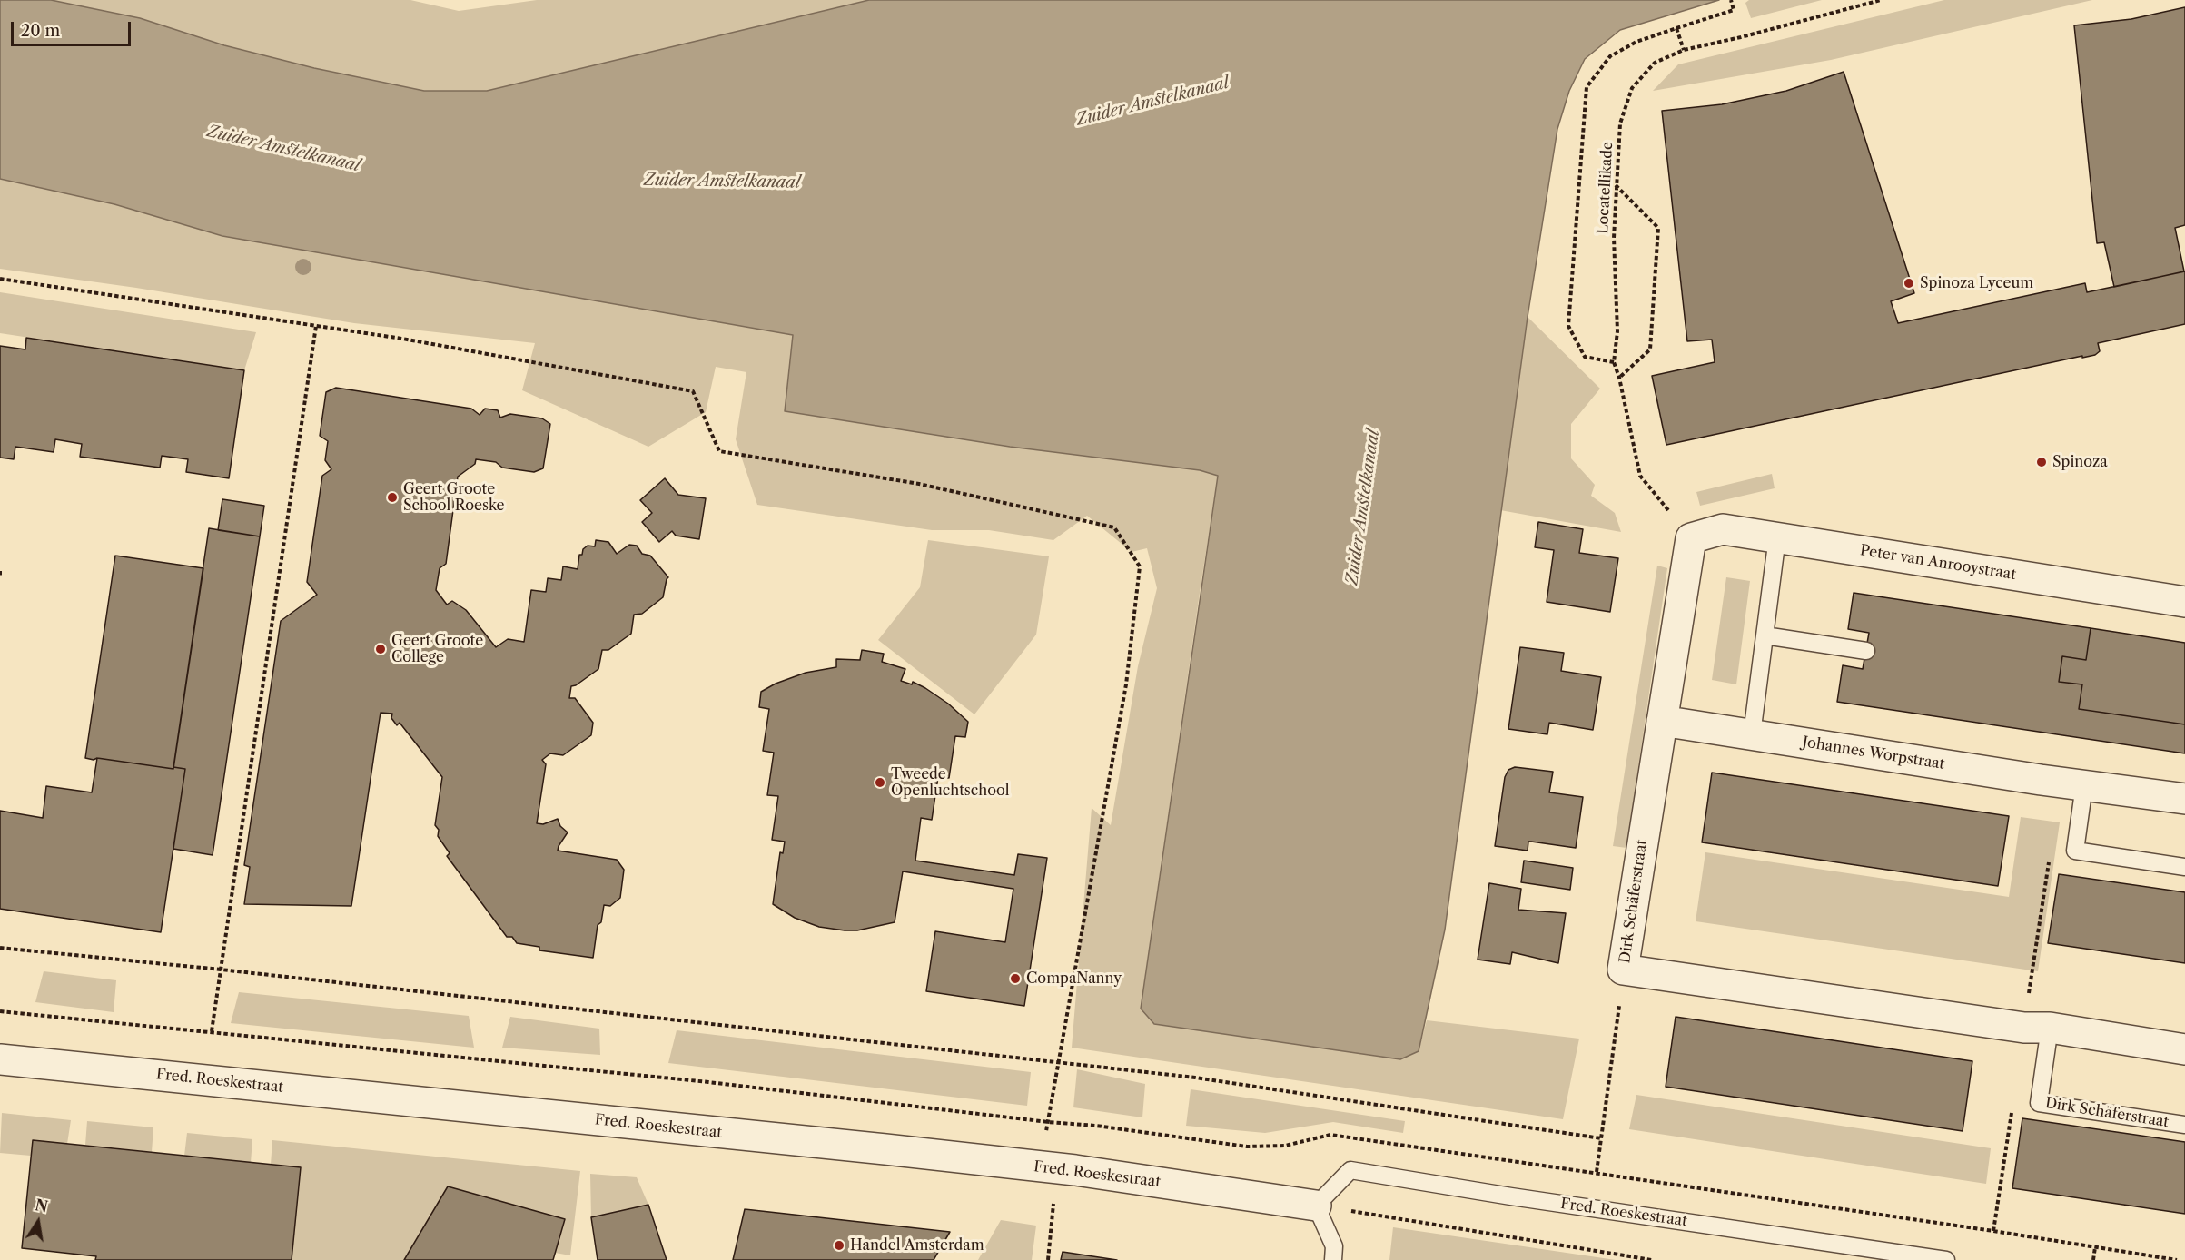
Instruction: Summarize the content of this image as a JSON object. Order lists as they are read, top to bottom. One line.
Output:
{"streets":{"street":["Peter van Anrooystraat","Johannes Worpstraat","Dirk Schäferstraat","Fred. Roeskestraat"],"path":["Locatellikade"]},"crossings":[["Locatellikade","Peter van Anrooystraat"],["Locatellikade","Dirk Schäferstraat"],["Peter van Anrooystraat","Dirk Schäferstraat"],["Johannes Worpstraat","Dirk Schäferstraat"]],"water":["Zuider Amstelkanaal"],"places":["Spinoza Lyceum","Spinoza","Geert Groote School Roeske","Geert Groote College","Tweede Openluchtschool","CompaNanny","Handel Amsterdam"],"scale_bar":"20 m","north":"top"}
